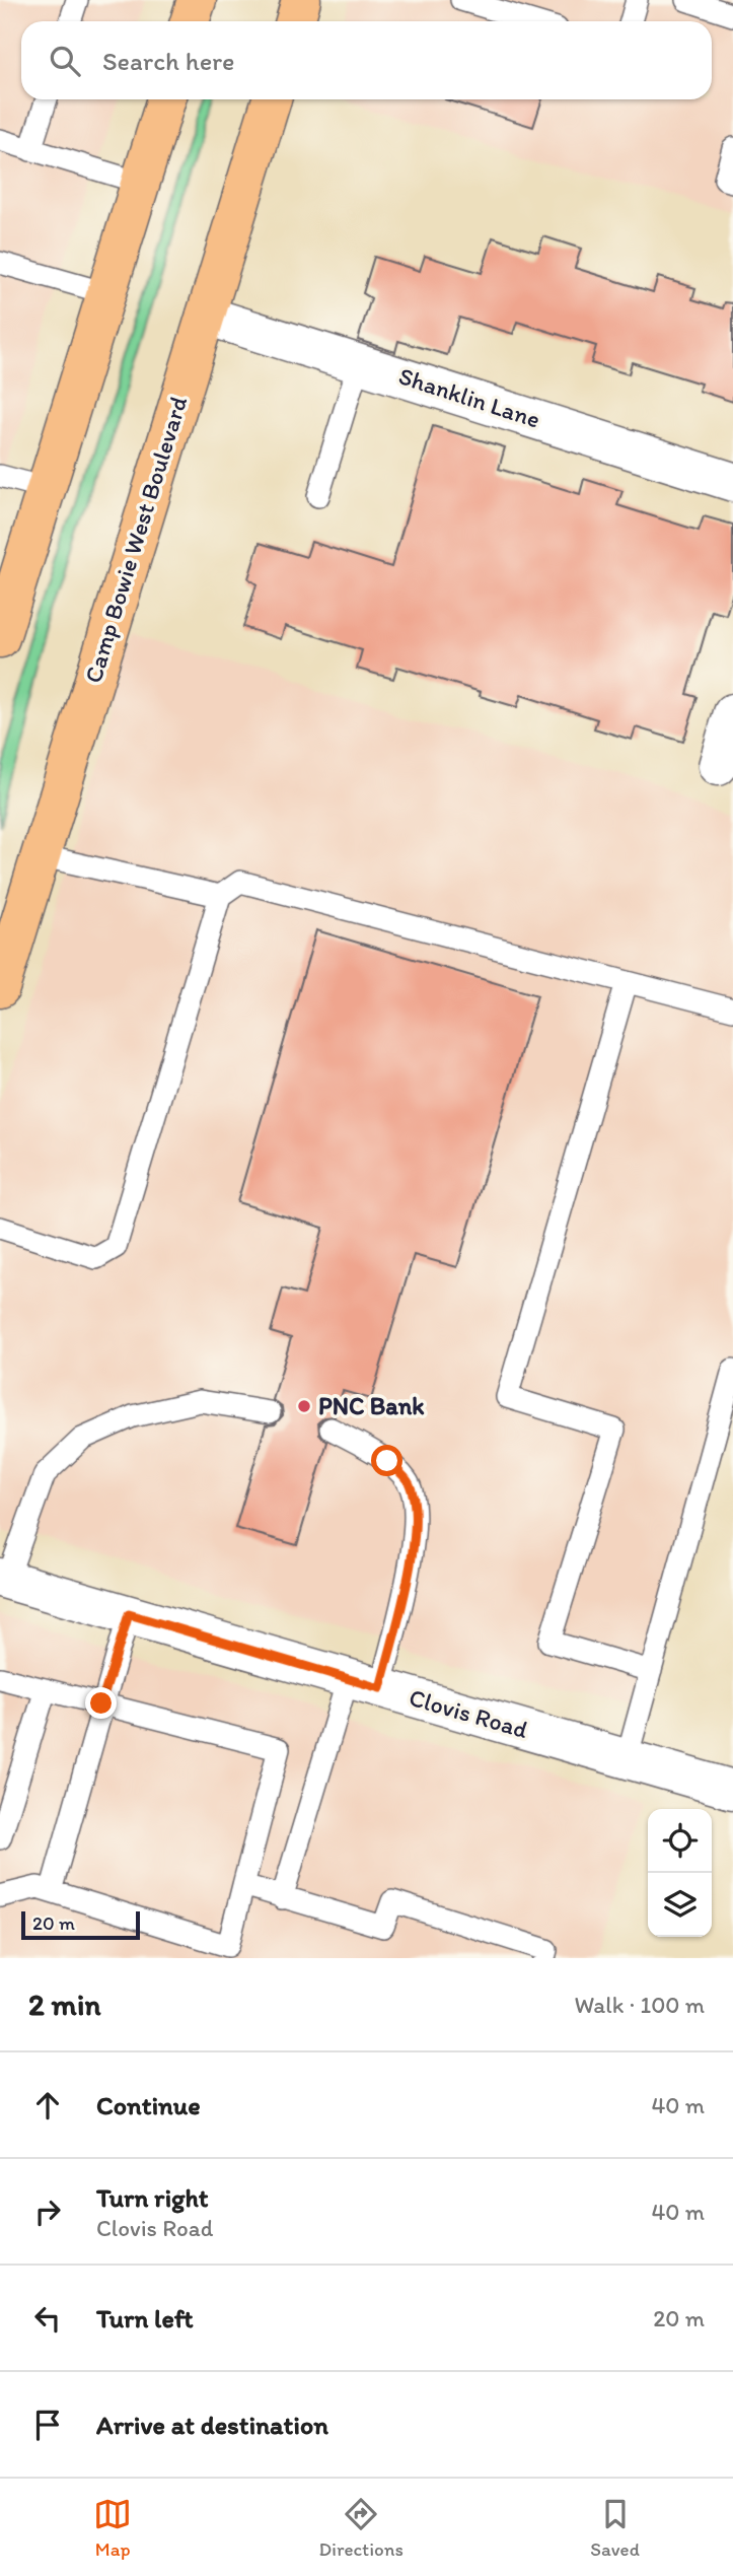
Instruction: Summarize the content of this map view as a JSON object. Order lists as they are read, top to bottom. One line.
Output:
{"streets":{"main road":["Camp Bowie West Boulevard"],"street":["Shanklin Lane","Clovis Road"]},"crossings":[["Shanklin Lane","Camp Bowie West Boulevard"]],"places":["PNC Bank"],"scale_bar":"20 m","page":{"search":"Search here","scale":"20 m","heading":["2 min","Walk · 100 m"],"list":[["Continue","40 m"],["Turn right","Clovis Road","40 m"],["Turn left","20 m"],"Arrive at destination"],"nav":["Map","Directions","Saved"]}}
